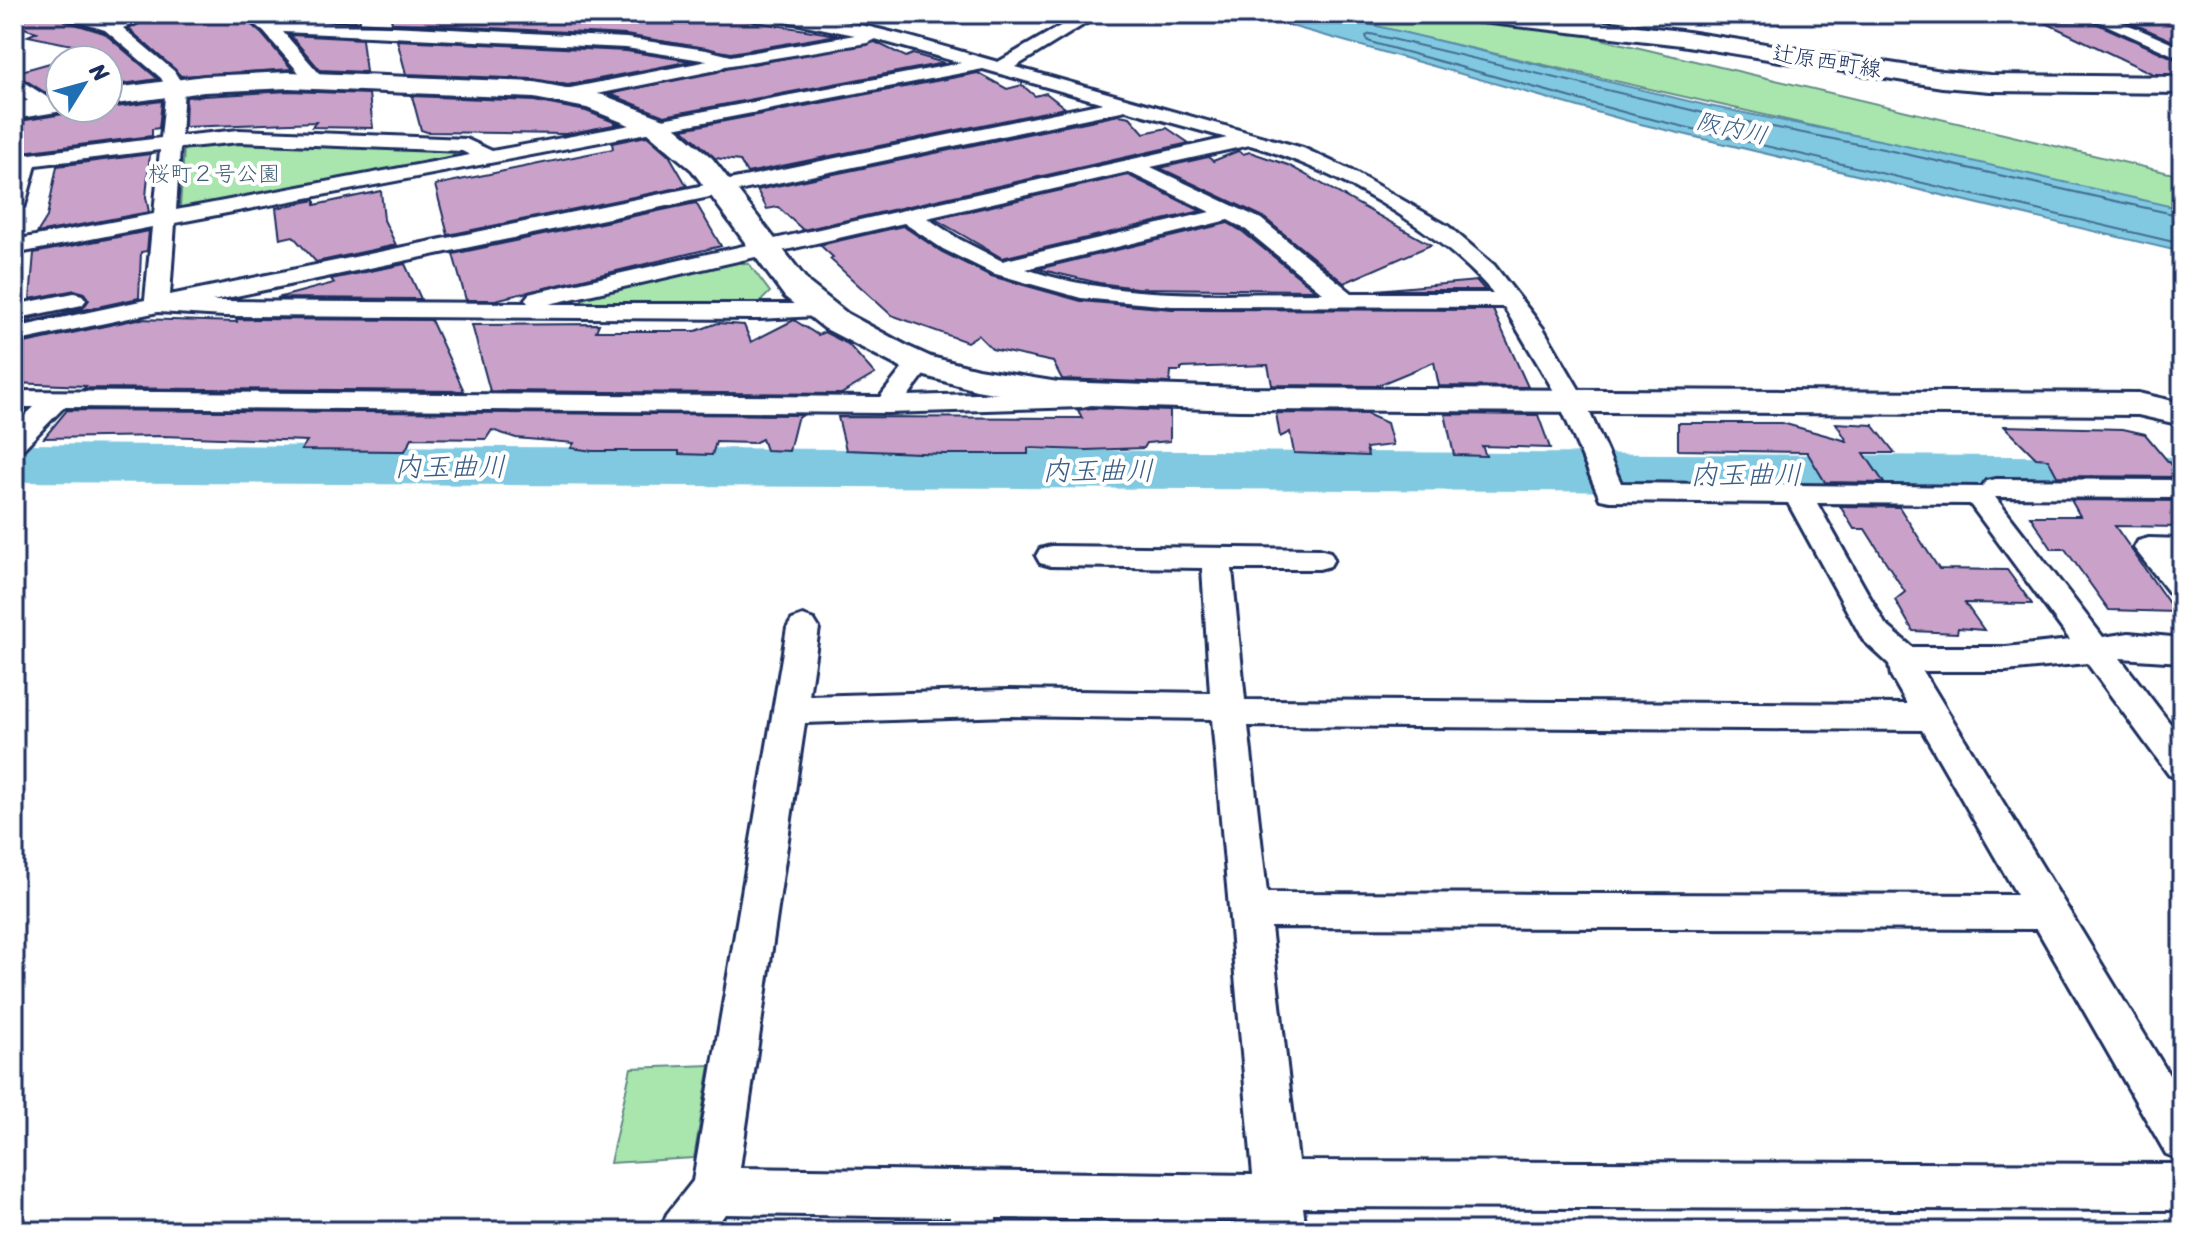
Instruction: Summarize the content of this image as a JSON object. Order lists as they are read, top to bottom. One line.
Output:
{"streets":{"street":["辻原西町線"]},"water":["阪内川","内玉曲川"],"parks":["桜町２号公園"],"north":"top right"}
